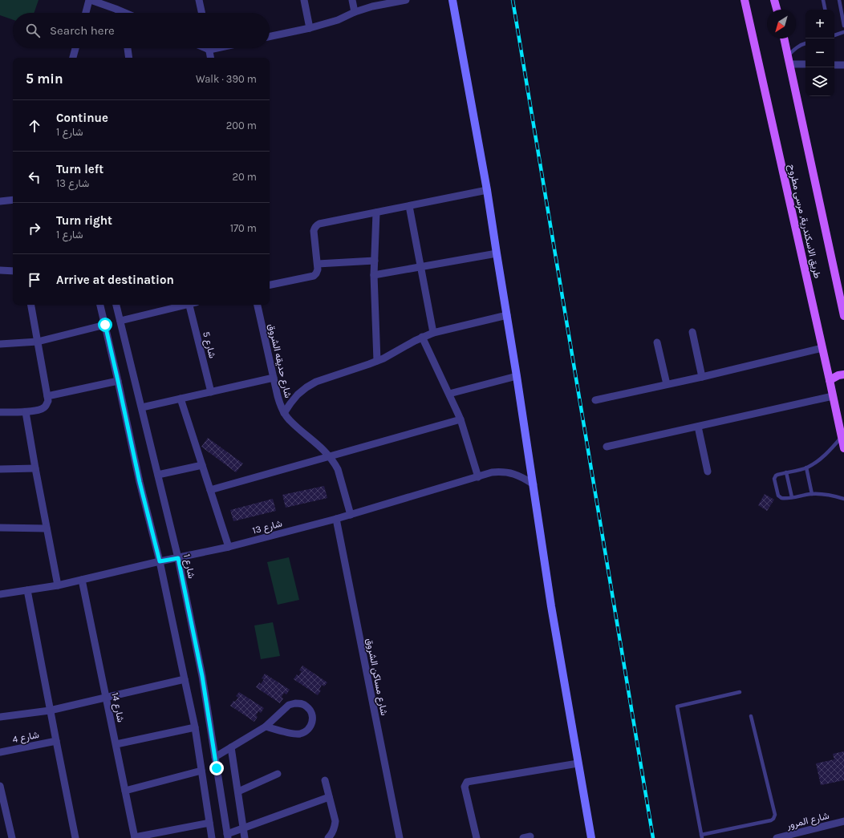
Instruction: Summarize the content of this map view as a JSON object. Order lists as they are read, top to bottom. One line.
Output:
{"streets":{"main road":["طريق الاسكندرية, مرسى مطروح"],"street":["شارع 5","شارع حديقه الشروق","شارع 13","شارع 1","شارع مساكن الشروق","شارع 14","شارع 4","شارع المرور"]},"crossings":[["شارع حديقه الشروق","شارع 13"],["شارع 13","شارع 1"],["شارع 13","شارع مساكن الشروق"],["شارع 13","شارع 14"]],"north":"bottom left","page":{"map_buttons":["+","−"],"search":"Search here","heading":["5 min","Walk · 390 m"],"list":[["Continue","شارع 1","200 m"],["Turn left","شارع 13","20 m"],["Turn right","شارع 1","170 m"],"Arrive at destination"]}}
